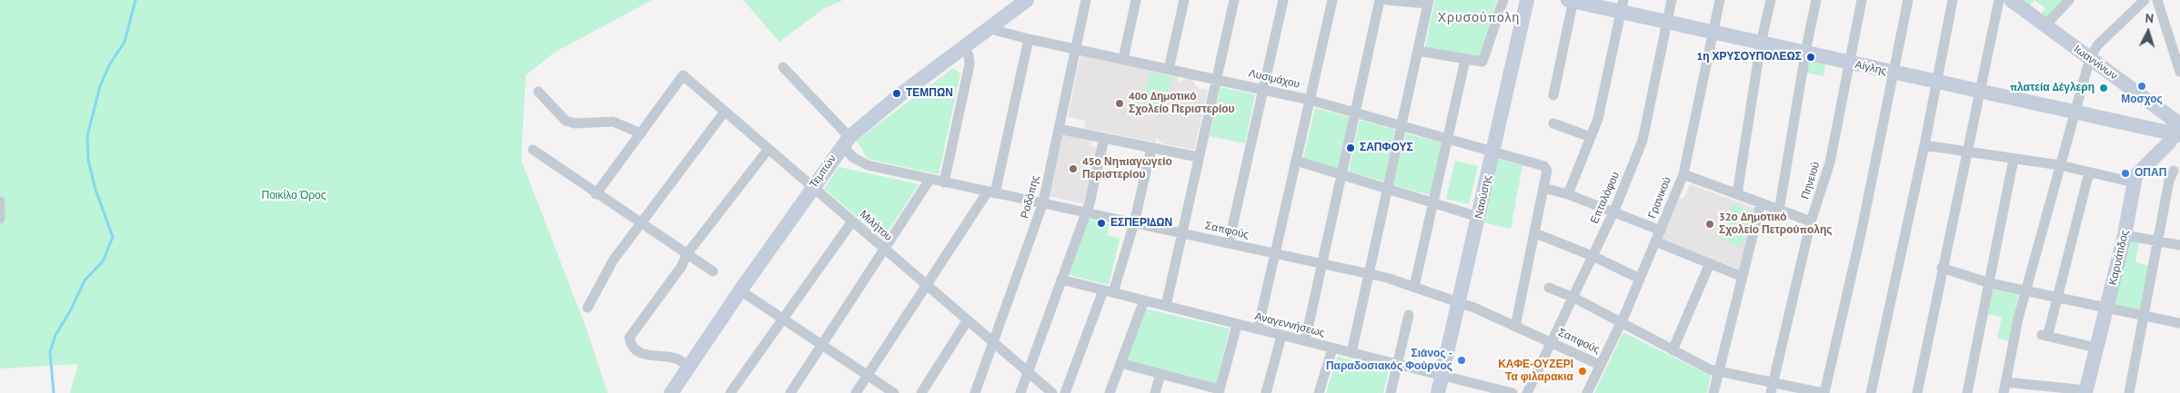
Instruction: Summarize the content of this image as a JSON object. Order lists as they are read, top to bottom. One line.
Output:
{"streets":{"street":["Ιωαννίνων","Αίγλης","Λυσιμάχου","Τεμπών","Πηνειού","Ροδόπης","Ναούσης","Επταλόφου","Γρανικού","Μιλήτου","Σαπφούς","Καρυάτιδος","Αναγεννήσεως"]},"crossings":[["Ιωαννίνων","Αίγλης"],["Ιωαννίνων","Καρυάτιδος"],["Αίγλης","Πηνειού"],["Αίγλης","Επταλόφου"],["Αίγλης","Γρανικού"],["Αίγλης","Καρυάτιδος"],["Λυσιμάχου","Τεμπών"],["Λυσιμάχου","Ροδόπης"],["Λυσιμάχου","Ναούσης"],["Τεμπών","Μιλήτου"],["Τεμπών","Σαπφούς"],["Ροδόπης","Μιλήτου"],["Ροδόπης","Σαπφούς"],["Ναούσης","Σαπφούς"],["Ναούσης","Αναγεννήσεως"],["Επταλόφου","Σαπφούς"],["Γρανικού","Σαπφούς"]],"districts":["Χρυσούπολη"],"parks":["Ποικίλο Όρος"],"places":["1η ΧΡΥΣΟΥΠΟΛΕΩΣ","Μοσχος","πλατεία Δέγλερη","ΤΕΜΠΏΝ","40ο Δημοτικό Σχολείο Περιστερίου","ΣΑΠΦΟΥΣ","45ο Νηπιαγωγείο Περιστερίου","ΟΠΑΠ","ΕΣΠΕΡΙΔΩΝ","32ο Δημοτικό Σχολείο Πετρούπολης","Σιάνος - Παραδοσιακός Φούρνος","ΚΑΦΕ-ΟΥΖΕΡΙ Τα φιλαρακια"],"north":"top"}
